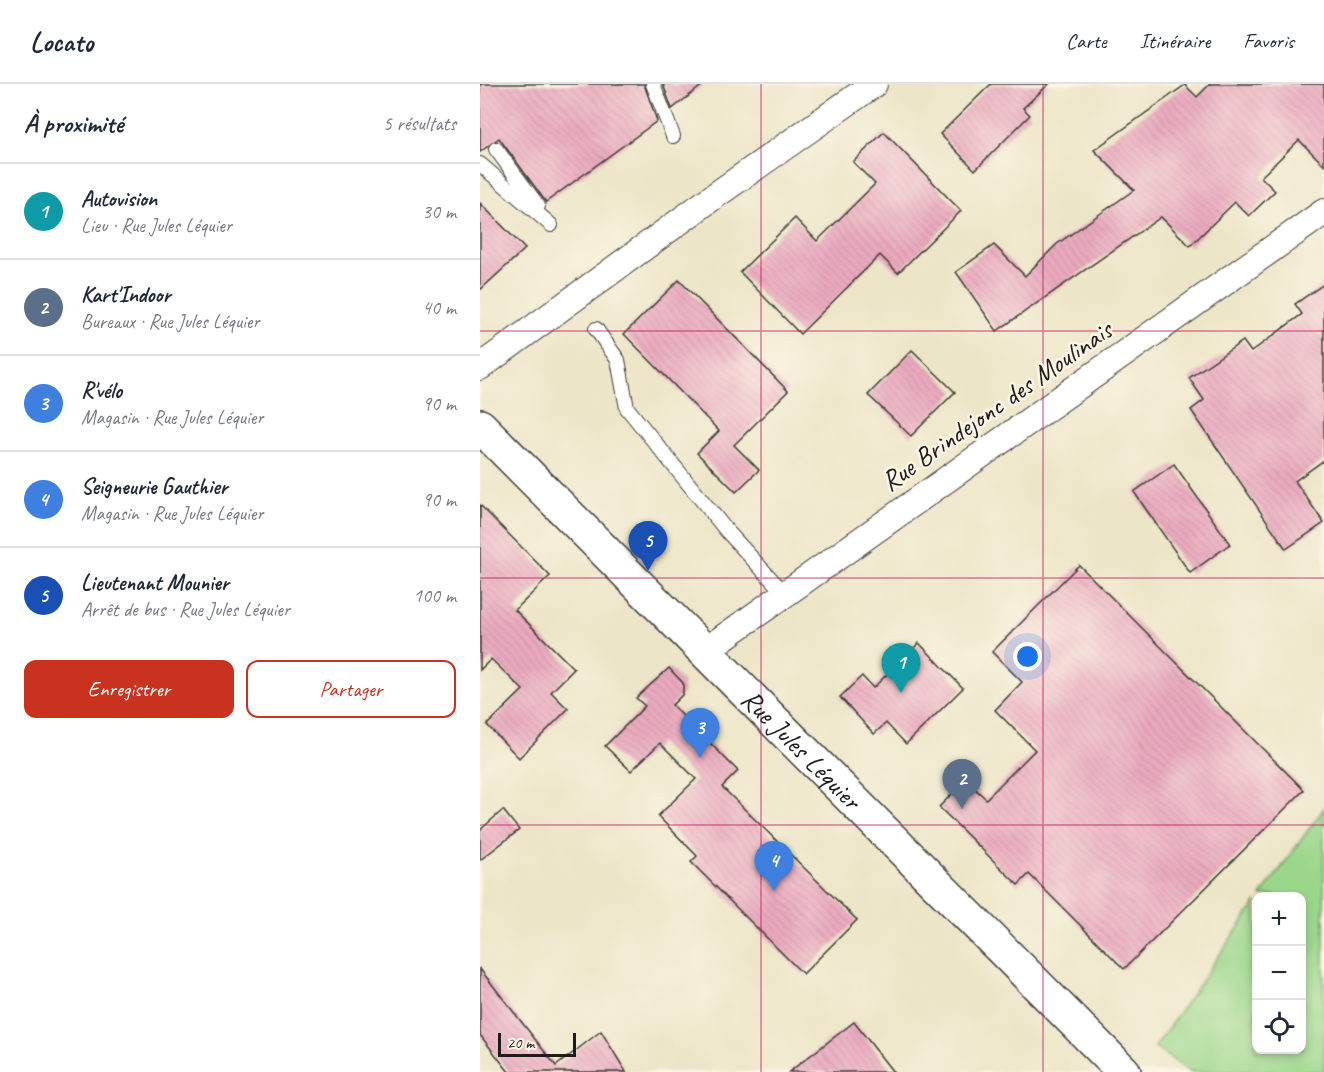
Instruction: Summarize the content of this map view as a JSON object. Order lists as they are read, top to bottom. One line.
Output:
{"streets":{"street":["Rue Brindejonc des Moulinais","Rue Jules Léquier"]},"crossings":[["Rue Brindejonc des Moulinais","Rue Jules Léquier"]],"scale_bar":"20 m","page":{"header":"Locato","nav":["Carte","Itinéraire","Favoris"],"heading":["À proximité","5 résultats"],"list":[{"mark":"1","name":"Autovision","note":"Lieu · Rue Jules Léquier","value":"30 m"},{"mark":"2","name":"Kart'Indoor","note":"Bureaux · Rue Jules Léquier","value":"40 m"},{"mark":"3","name":"R'vélo","note":"Magasin · Rue Jules Léquier","value":"90 m"},{"mark":"4","name":"Seigneurie Gauthier","note":"Magasin · Rue Jules Léquier","value":"90 m"},{"mark":"5","name":"Lieutenant Mounier","note":"Arrêt de bus · Rue Jules Léquier","value":"100 m"}],"pins":["5","1","3","2","4"],"buttons":["Enregistrer","Partager"],"map_buttons":["+","−"],"scale":"20 m"}}
